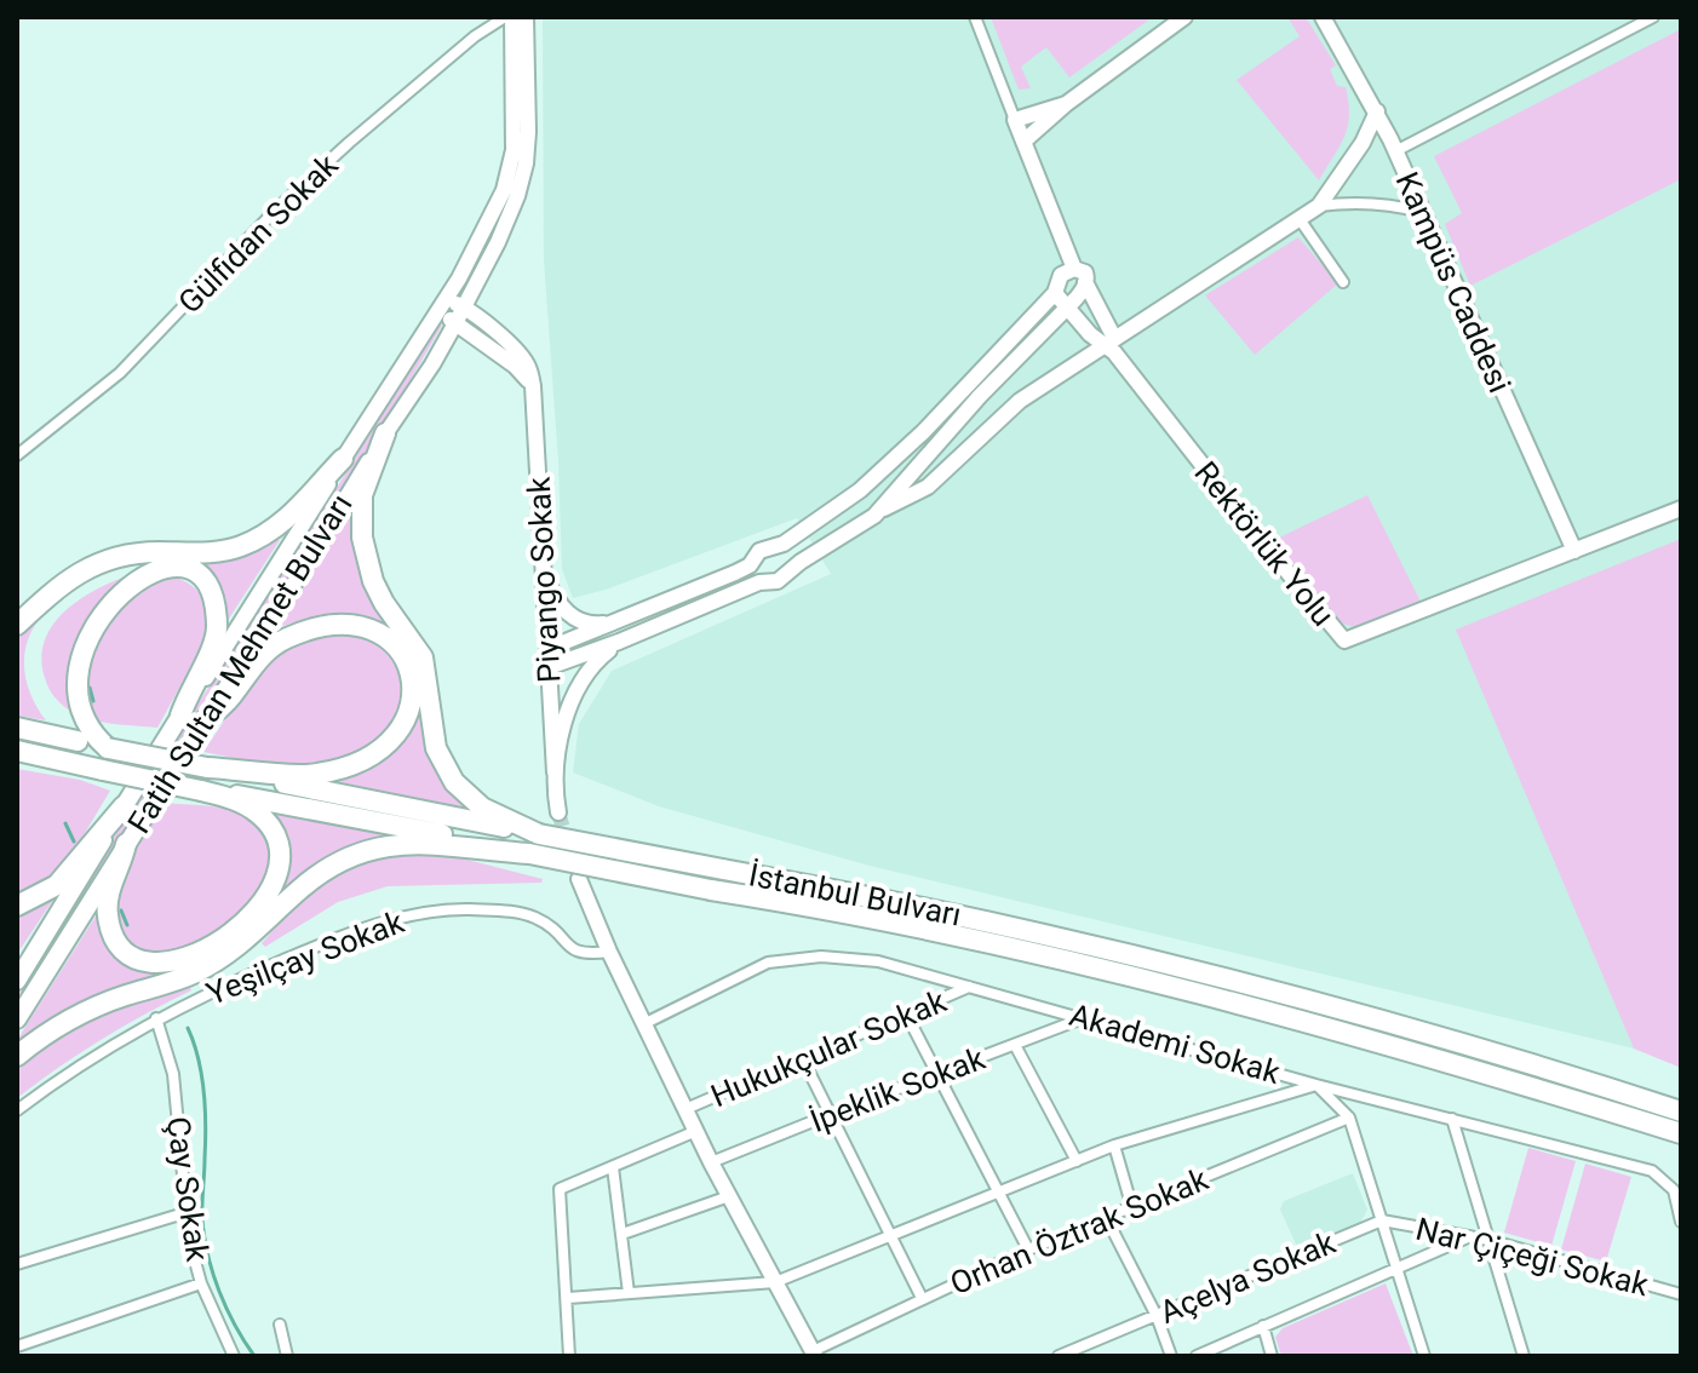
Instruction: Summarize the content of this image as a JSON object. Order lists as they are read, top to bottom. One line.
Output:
{"streets":{"highway":["İstanbul Bulvarı"],"main road":["Fatih Sultan Mehmet Bulvarı"],"street":["Gülfidan Sokak","Kampüs Caddesi","Rektörlük Yolu","Piyango Sokak","Yeşilçay Sokak","Akademi Sokak","Hukukçular Sokak","İpeklik Sokak","Çay Sokak","Orhan Öztrak Sokak","Nar Çiçeği Sokak","Açelya Sokak"]},"crossings":[["Kampüs Caddesi","Rektörlük Yolu"],["Piyango Sokak","Fatih Sultan Mehmet Bulvarı"],["Yeşilçay Sokak","Çay Sokak"],["Akademi Sokak","Hukukçular Sokak"],["Akademi Sokak","İpeklik Sokak"],["Nar Çiçeği Sokak","Açelya Sokak"]]}
